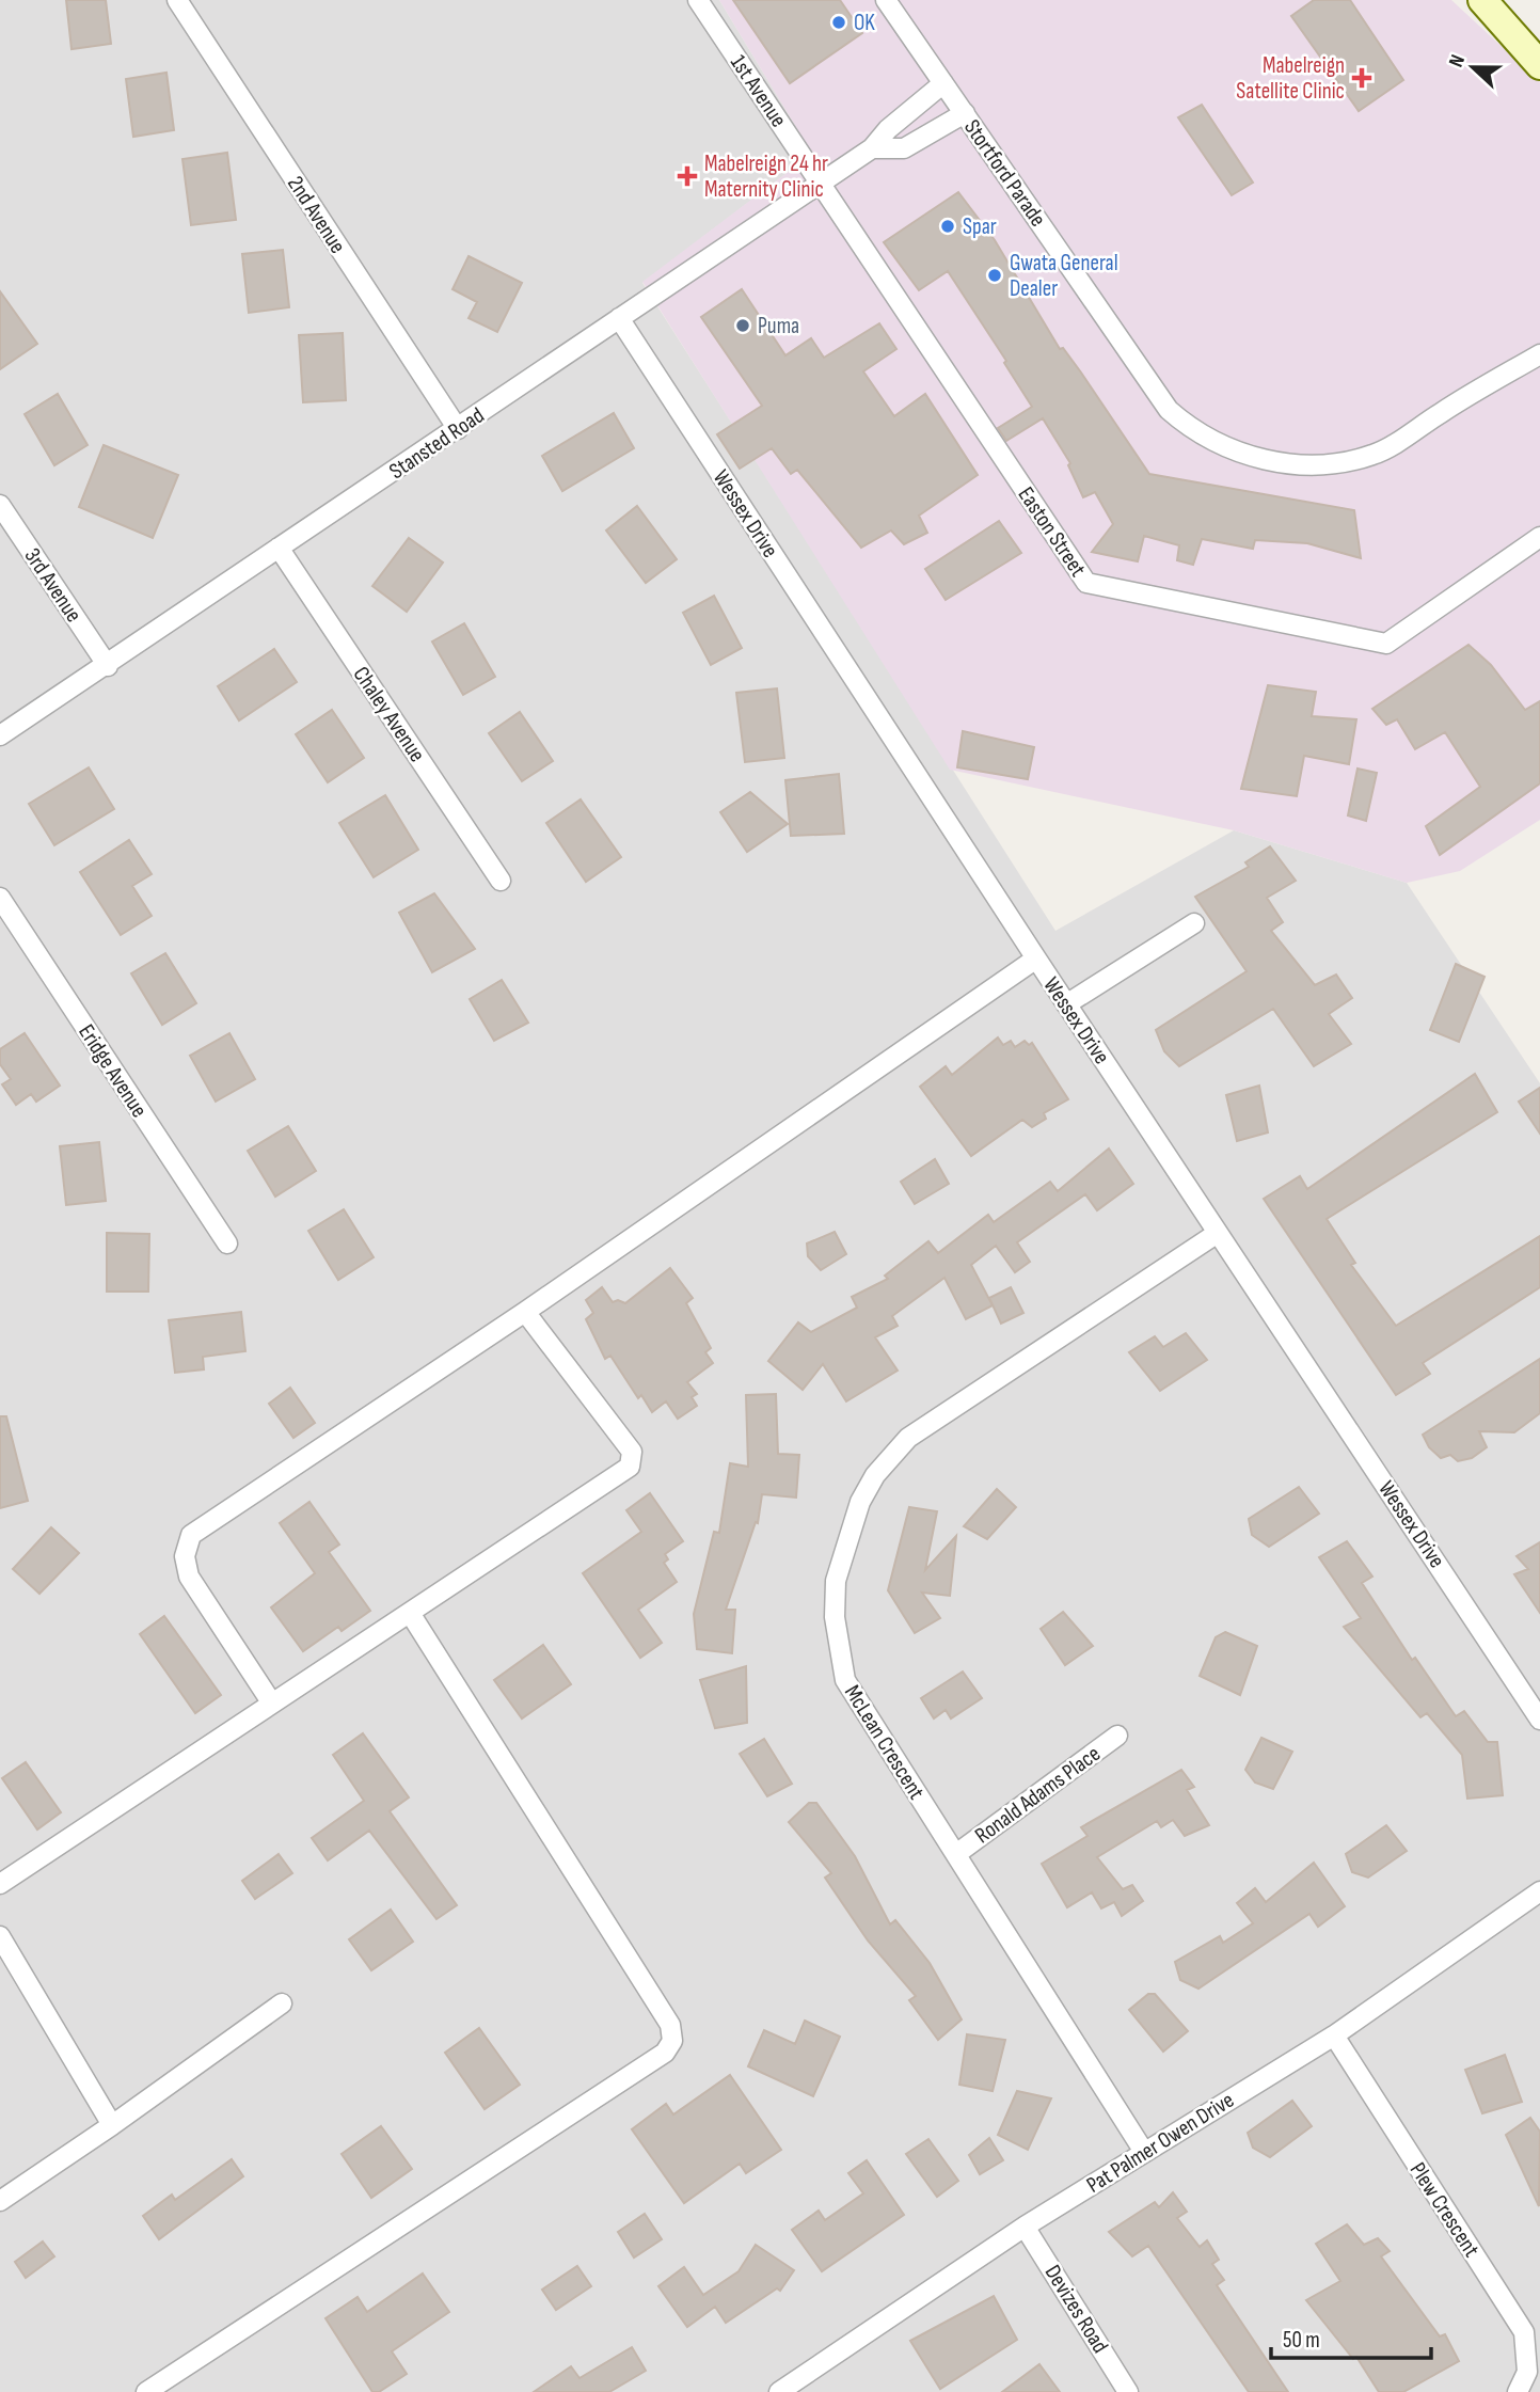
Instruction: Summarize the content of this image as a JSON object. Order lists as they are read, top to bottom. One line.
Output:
{"streets":{"street":["1st Avenue","Stortford Parade","2nd Avenue","Stansted Road","Wessex Drive","Easton Street","3rd Avenue","Chaley Avenue","Eridge Avenue","McLean Crescent","Ronald Adams Place","Pat Palmer Owen Drive","Plew Crescent","Devizes Road"]},"crossings":[["1st Avenue","Stansted Road"],["1st Avenue","Easton Street"],["Stortford Parade","Stansted Road"],["2nd Avenue","Stansted Road"],["Stansted Road","Wessex Drive"],["Stansted Road","Easton Street"],["Stansted Road","3rd Avenue"],["Stansted Road","Chaley Avenue"],["Wessex Drive","McLean Crescent"],["McLean Crescent","Ronald Adams Place"],["McLean Crescent","Pat Palmer Owen Drive"],["Pat Palmer Owen Drive","Plew Crescent"],["Pat Palmer Owen Drive","Devizes Road"]],"places":{"other":["OK","Spar","Gwata General Dealer","Puma"],"health":["Mabelreign Satellite Clinic","Mabelreign 24 hr Maternity Clinic"]},"scale_bar":"50 m","north":"left"}
